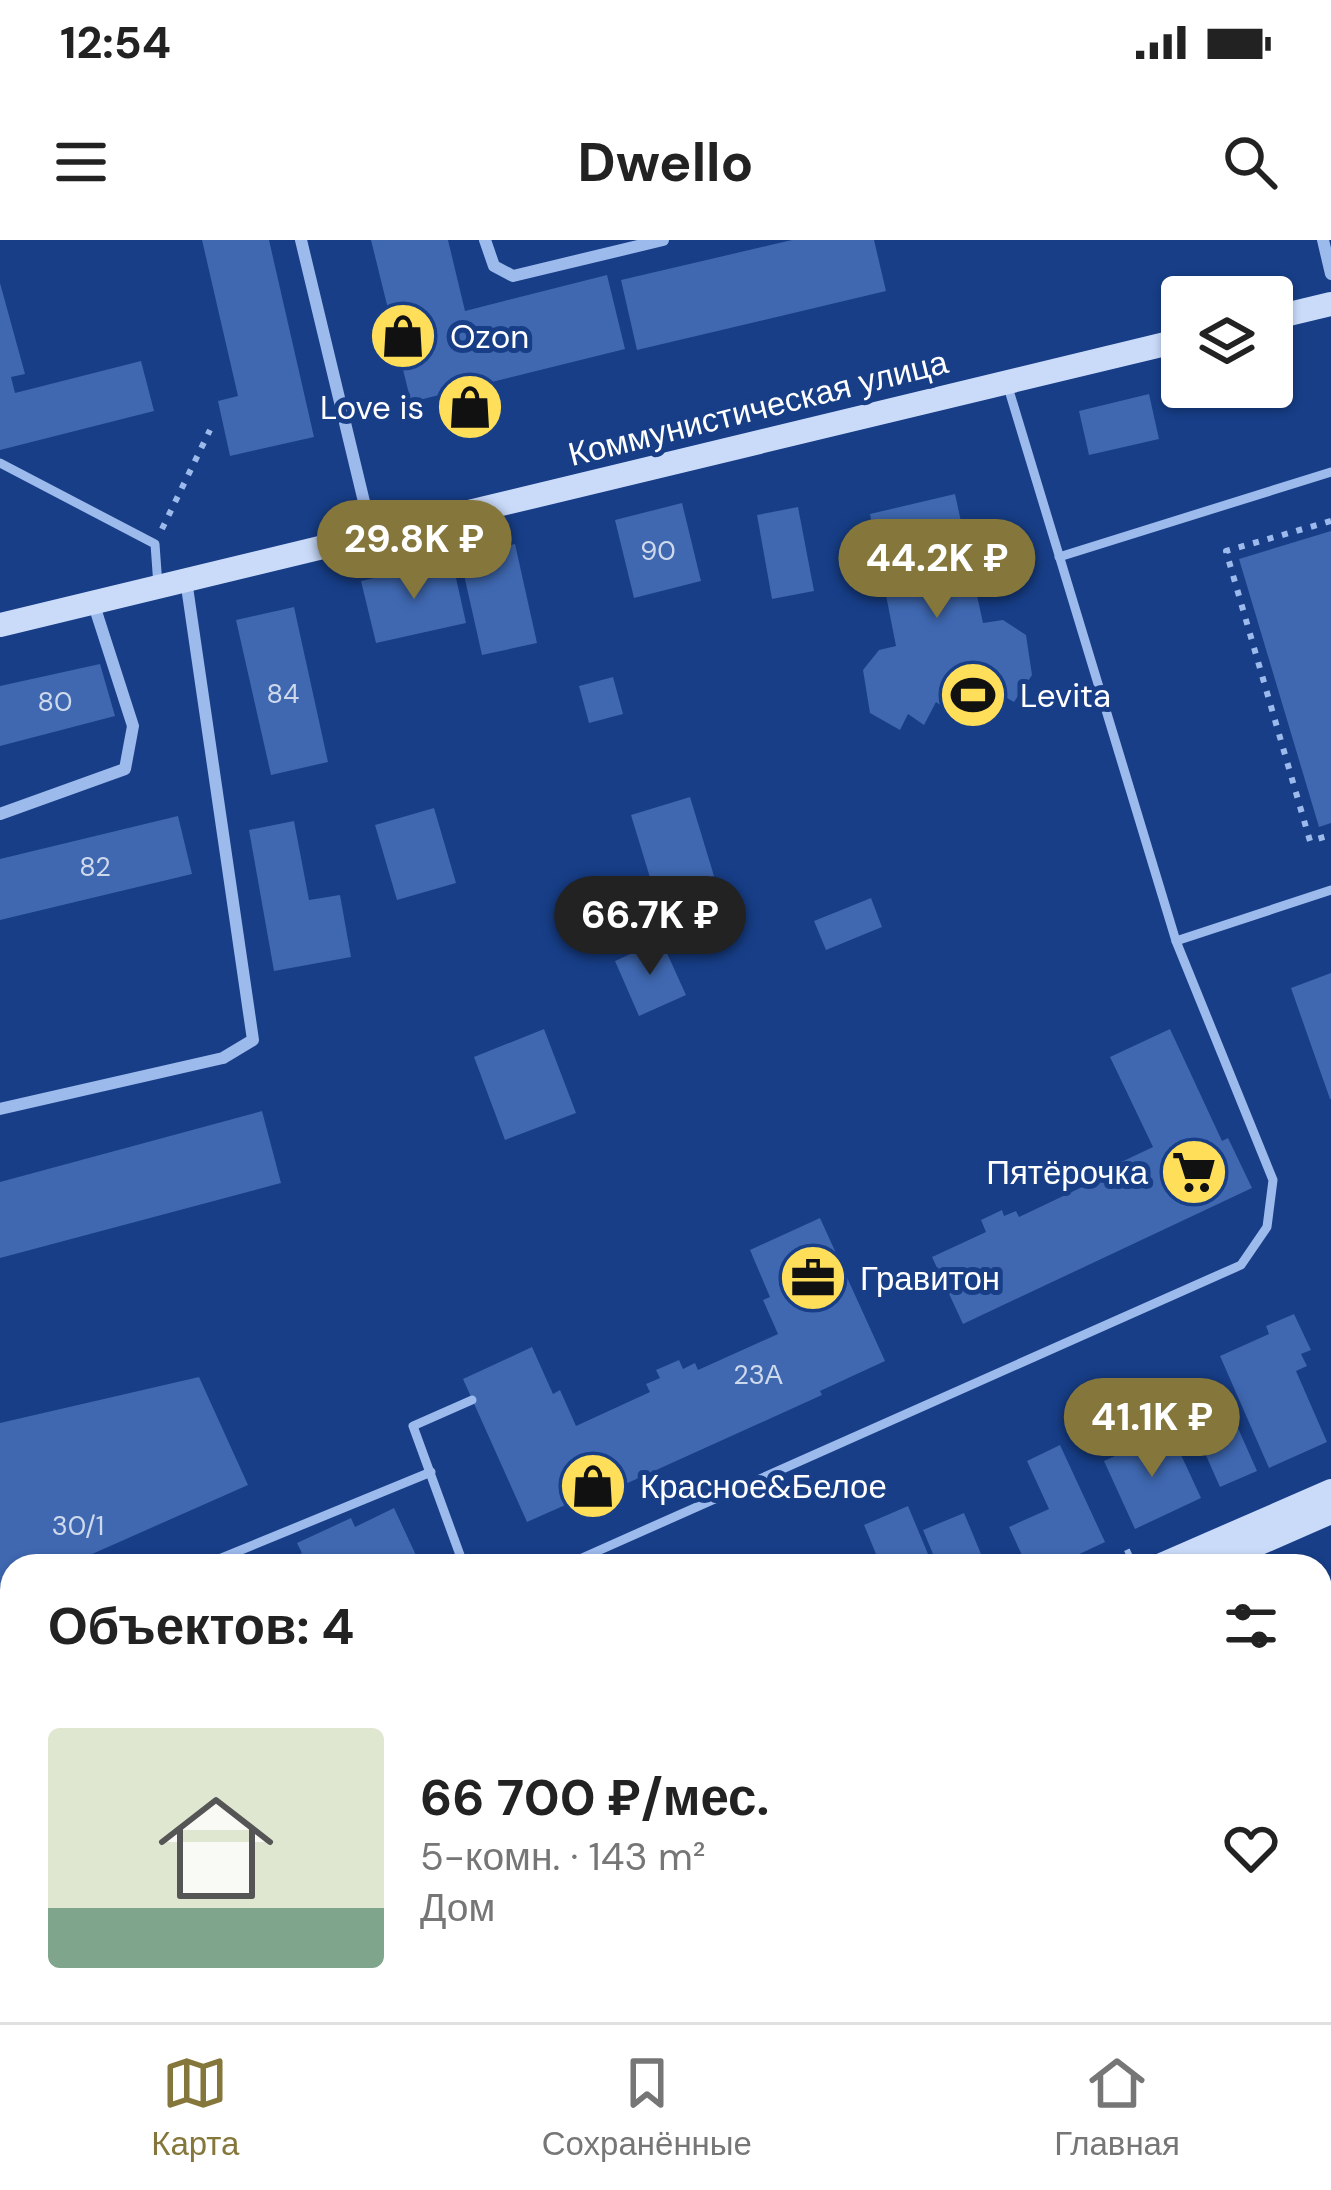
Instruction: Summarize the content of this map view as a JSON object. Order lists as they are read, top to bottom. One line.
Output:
{"streets":{"street":["Коммунистическая улица"]},"places":{"shop":["Ozon","Love is","Красное&Белое"],"sports":["Levita"],"supermarket":["Пятёрочка"],"office":["Гравитон"]},"house_numbers":["90","84","80","82","23А","30/1"],"page":{"status":"12:54","header":"Dwello","price":["29.8K ₽","44.2K ₽","66.7K ₽","41.1K ₽"],"heading":"Объектов: 4","list":[{"name":"66 700 ₽/мес.","note":"5-комн. · 143 m² · Дом"}],"tabs":["Карта","Сохранённые","Главная"]}}
